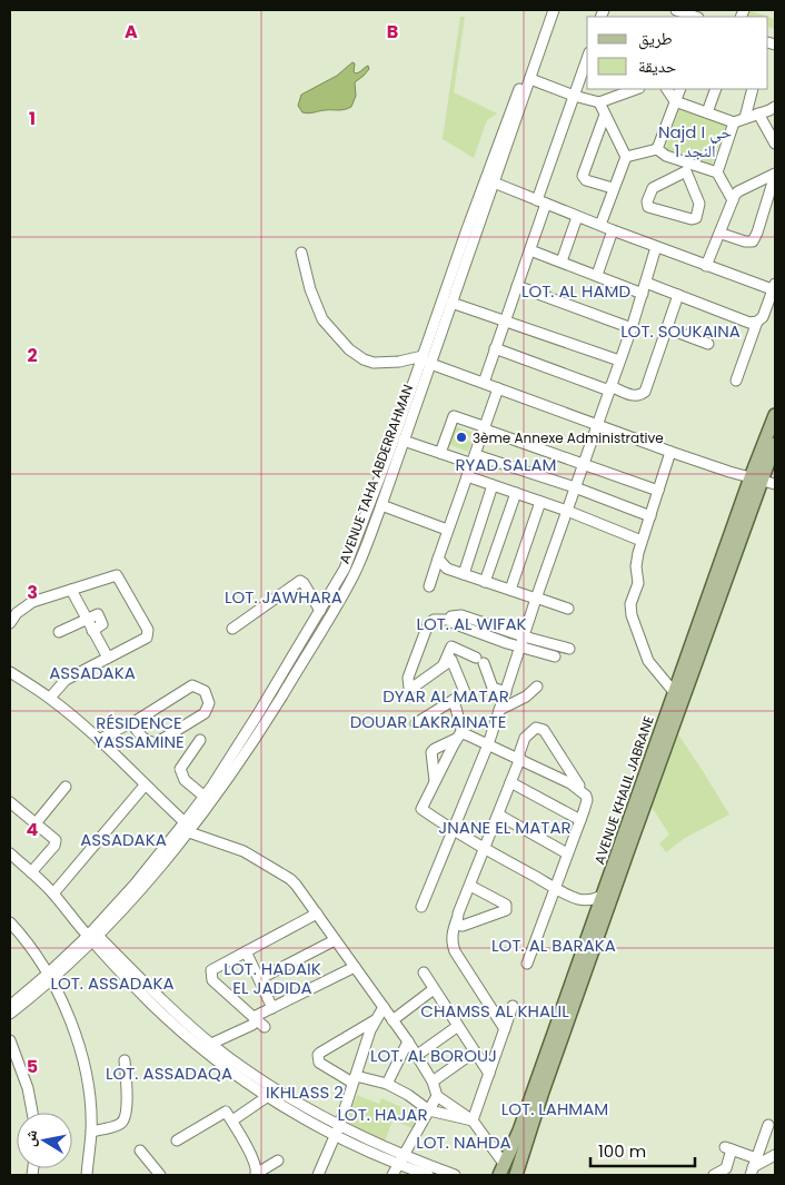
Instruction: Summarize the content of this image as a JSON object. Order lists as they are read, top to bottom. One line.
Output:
{"streets":{"main road":["AVENUE KHALIL JABRANE"],"street":["AVENUE TAHA ABDERRAHMAN"]},"districts":["Najd I حي النجد 1","LOT. AL HAMD","LOT. SOUKAINA","RYAD SALAM","LOT. JAWHARA","LOT. AL WIFAK","ASSADAKA","DYAR AL MATAR","DOUAR LAKRAINATE","RÉSIDENCE YASSAMINE","JNANE EL MATAR","ASSADAKA","LOT. AL BARAKA","LOT. HADAIK EL JADIDA","LOT. ASSADAKA","CHAMSS AL KHALIL","LOT. AL BOROUJ","LOT. ASSADAQA","IKHLASS 2","LOT. LAHMAM","LOT. HAJAR","LOT. NAHDA"],"places":["3ème Annexe Administrative"],"legend":["طريق","حديقة"],"scale_bar":"100 m","north":"left","grid":{"columns":["A","B"],"rows":["1","2","3","4","5"]}}
